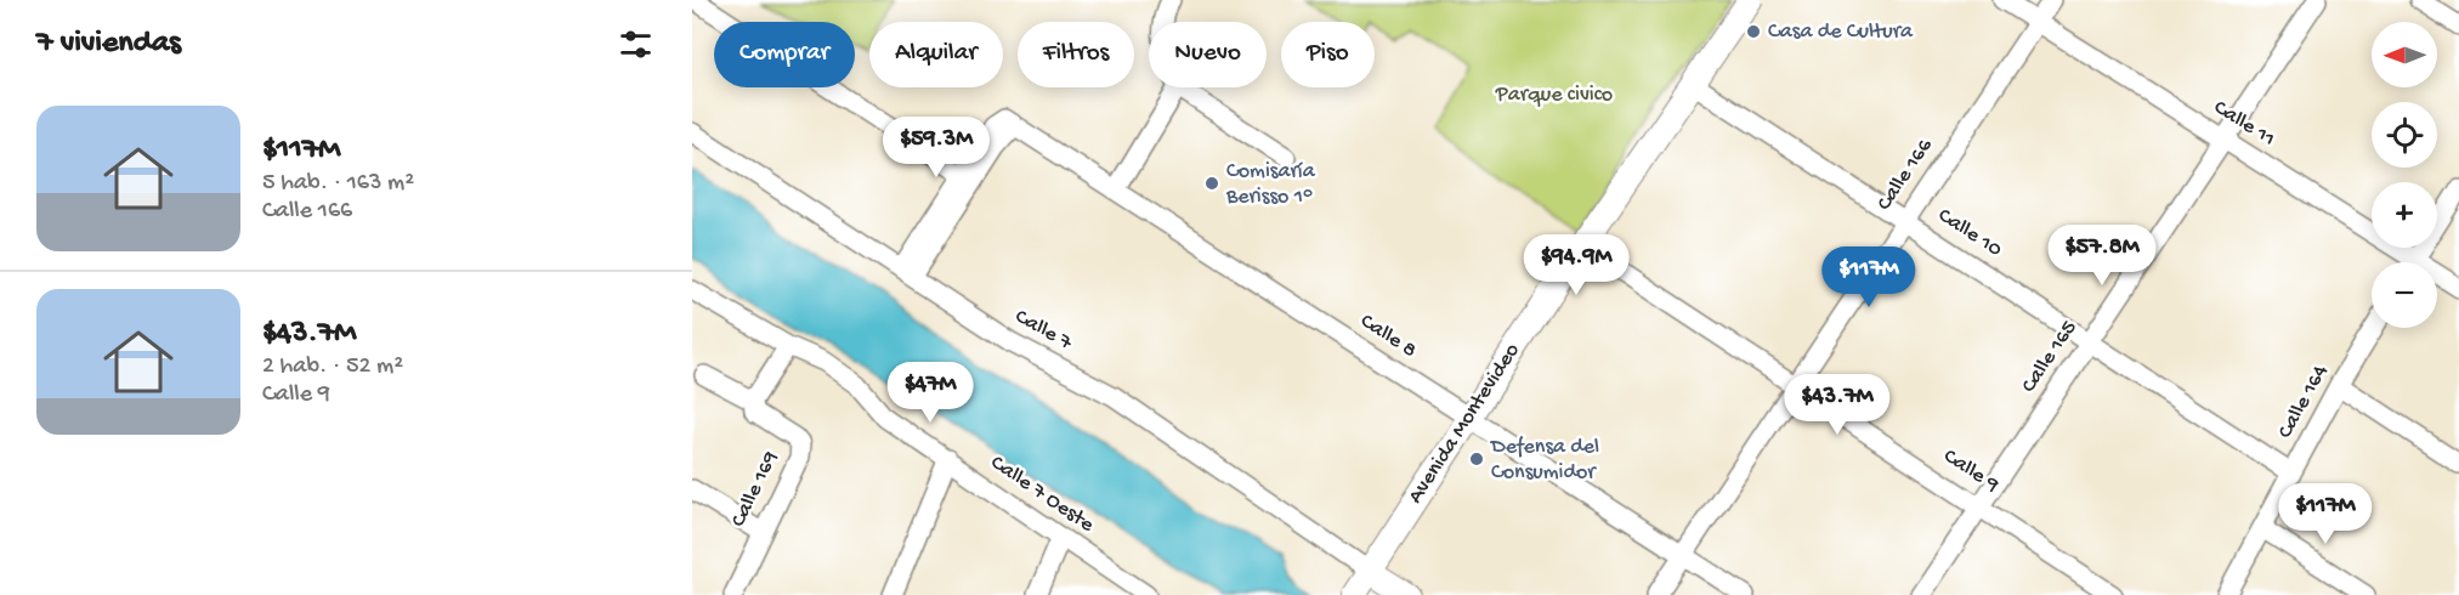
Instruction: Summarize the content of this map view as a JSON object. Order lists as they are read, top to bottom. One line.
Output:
{"streets":{"main road":["Avenida Montevideo"],"street":["Calle 11","Calle 166","Calle 10","Calle 7","Calle 8","Calle 165","Calle 164","Calle 9","Calle 169","Calle 7 Oeste"]},"crossings":[["Calle 11","Calle 166"],["Calle 11","Calle 165"],["Calle 166","Calle 10"],["Calle 166","Calle 8"],["Calle 166","Calle 9"],["Calle 10","Calle 165"],["Calle 10","Calle 164"],["Calle 10","Avenida Montevideo"],["Calle 7","Avenida Montevideo"],["Calle 8","Avenida Montevideo"],["Calle 165","Calle 9"],["Avenida Montevideo","Calle 9"]],"parks":["Parque civico"],"places":["Casa de Cultura","Comisaría Berisso 1°","Defensa del Consumidor"],"north":"left","page":{"heading":"7 viviendas","map_buttons":["+","−"],"chip":["Comprar","Alquilar","Filtros","Nuevo","Piso"],"list":[{"name":"$117M","note":"5 hab. · 163 m² · Calle 166"},{"name":"$43.7M","note":"2 hab. · 52 m² · Calle 9"}],"price":["$59.3M","$57.8M","$94.9M","$117M","$47M","$43.7M","$117M"]}}
